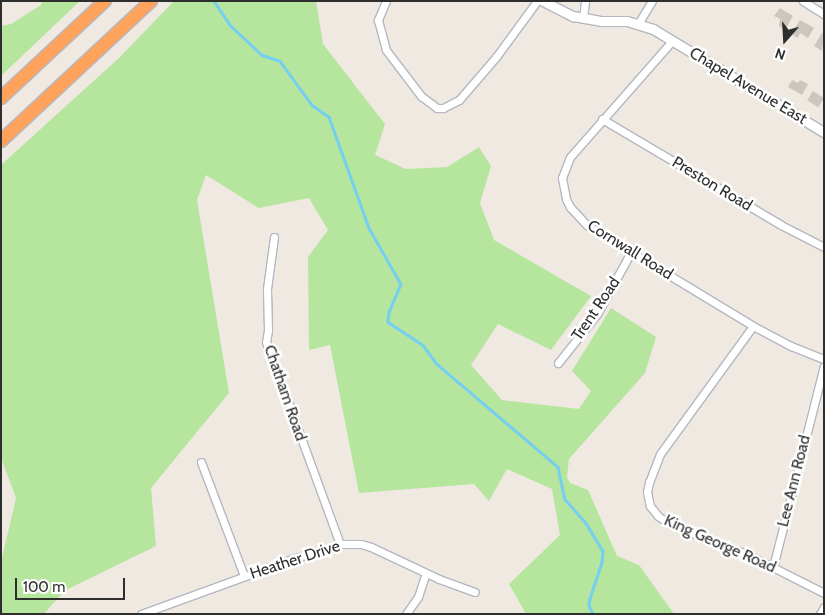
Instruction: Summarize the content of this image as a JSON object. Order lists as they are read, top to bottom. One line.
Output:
{"streets":{"street":["Chapel Avenue East","Preston Road","Cornwall Road","Trent Road","Chatham Road","Lee Ann Road","King George Road","Heather Drive"]},"crossings":[["Chapel Avenue East","Cornwall Road"],["Preston Road","Cornwall Road"],["Cornwall Road","Trent Road"],["Cornwall Road","King George Road"],["Chatham Road","Heather Drive"],["Lee Ann Road","King George Road"]],"scale_bar":"100 m","north":"bottom"}
